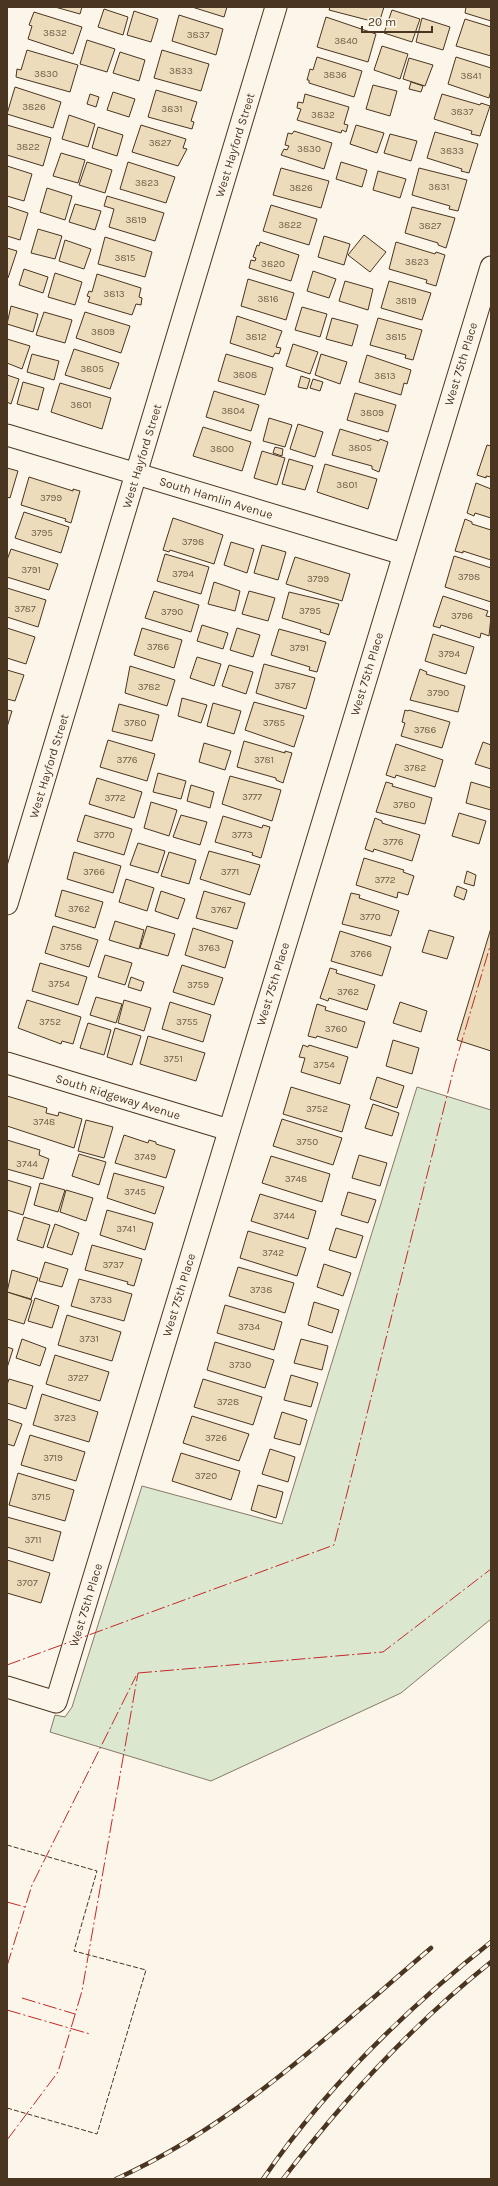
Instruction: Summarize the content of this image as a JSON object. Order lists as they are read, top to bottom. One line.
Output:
{"streets":{"street":["West Hayford Street","West 75th Place","South Hamlin Avenue","South Ridgeway Avenue"]},"crossings":[["West Hayford Street","South Hamlin Avenue"],["West 75th Place","South Hamlin Avenue"],["West 75th Place","South Ridgeway Avenue"]],"house_numbers":["3832","3837","3840","3833","3830","3836","3841","3826","3831","3837","3832","3827","3822","3830","3833","3823","3831","3826","3819","3822","3827","3815","3823","3820","3813","3816","3819","3809","3812","3815","3805","3808","3813","3801","3804","3809","3805","3800","3801","3799","3795","3798","3791","3794","3798","3799","3787","3795","3790","3796","3786","3791","3794","3787","3782","3790","3780","3785","3786","3776","3781","3782","3777","3772","3780","3770","3773","3776","3766","3771","3772","3762","3767","3770","3758","3763","3766","3754","3759","3762","3752","3755","3760","3751","3754","3752","3748","3750","3749","3744","3748","3745","3744","3741","3742","3737","3738","3733","3734","3731","3730","3727","3728","3723","3726","3719","3720","3715","3711","3707"],"scale_bar":"20 m"}
